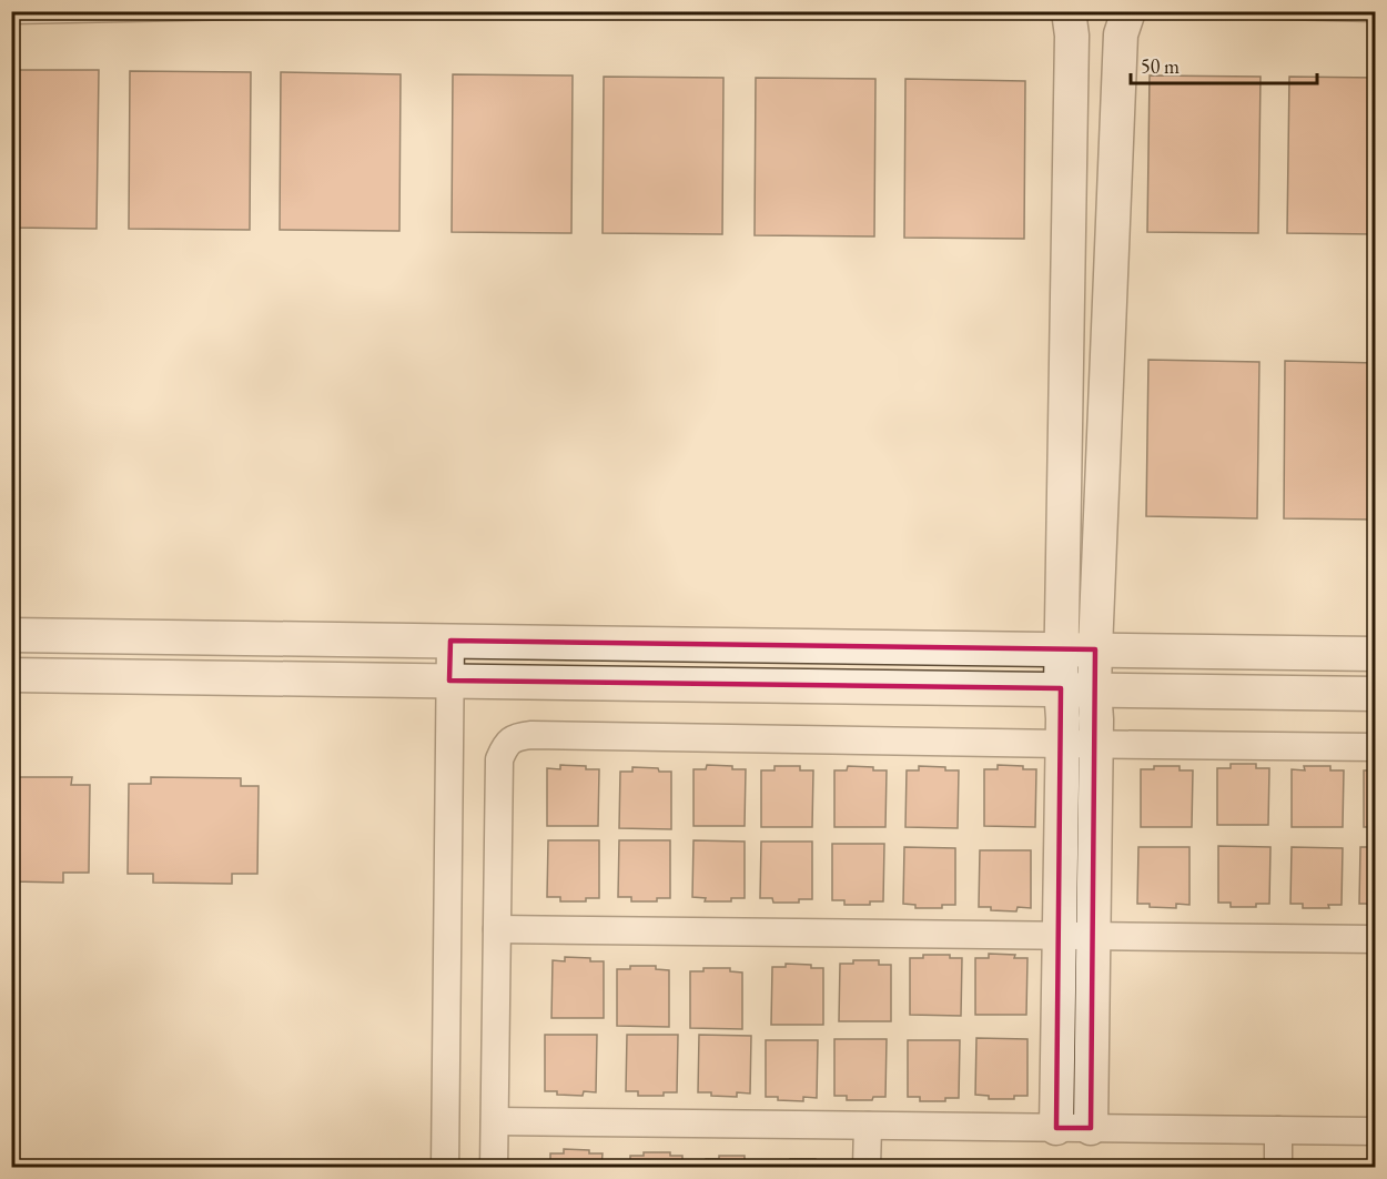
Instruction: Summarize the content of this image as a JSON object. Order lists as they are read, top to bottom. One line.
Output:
{"scale_bar":"50 m"}
